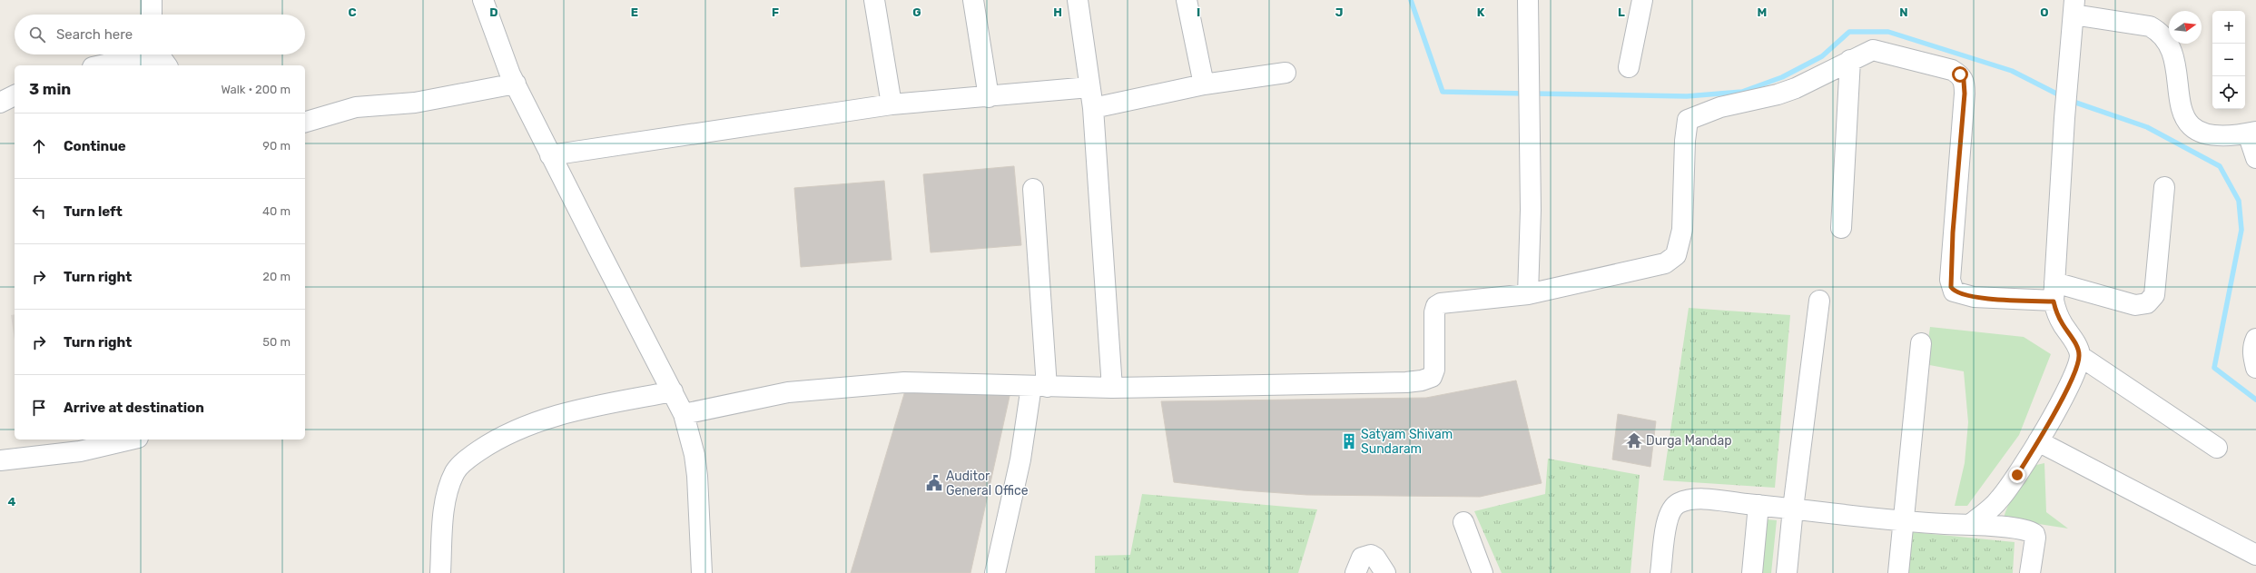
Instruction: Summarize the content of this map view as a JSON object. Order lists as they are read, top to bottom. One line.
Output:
{"places":{"temple":["Durga Mandap"],"building":["Satyam Shivam Sundaram"],"public building":["Auditor General Office"]},"north":"right","page":{"map_buttons":["+","−"],"search":"Search here","heading":["3 min","Walk · 200 m"],"list":[["Continue","90 m"],["Turn left","40 m"],["Turn right","20 m"],["Turn right","50 m"],"Arrive at destination"]},"grid":{"columns":["C","D","E","F","G","H","I","J","K","L","M","N","O"],"rows":["4"]}}
